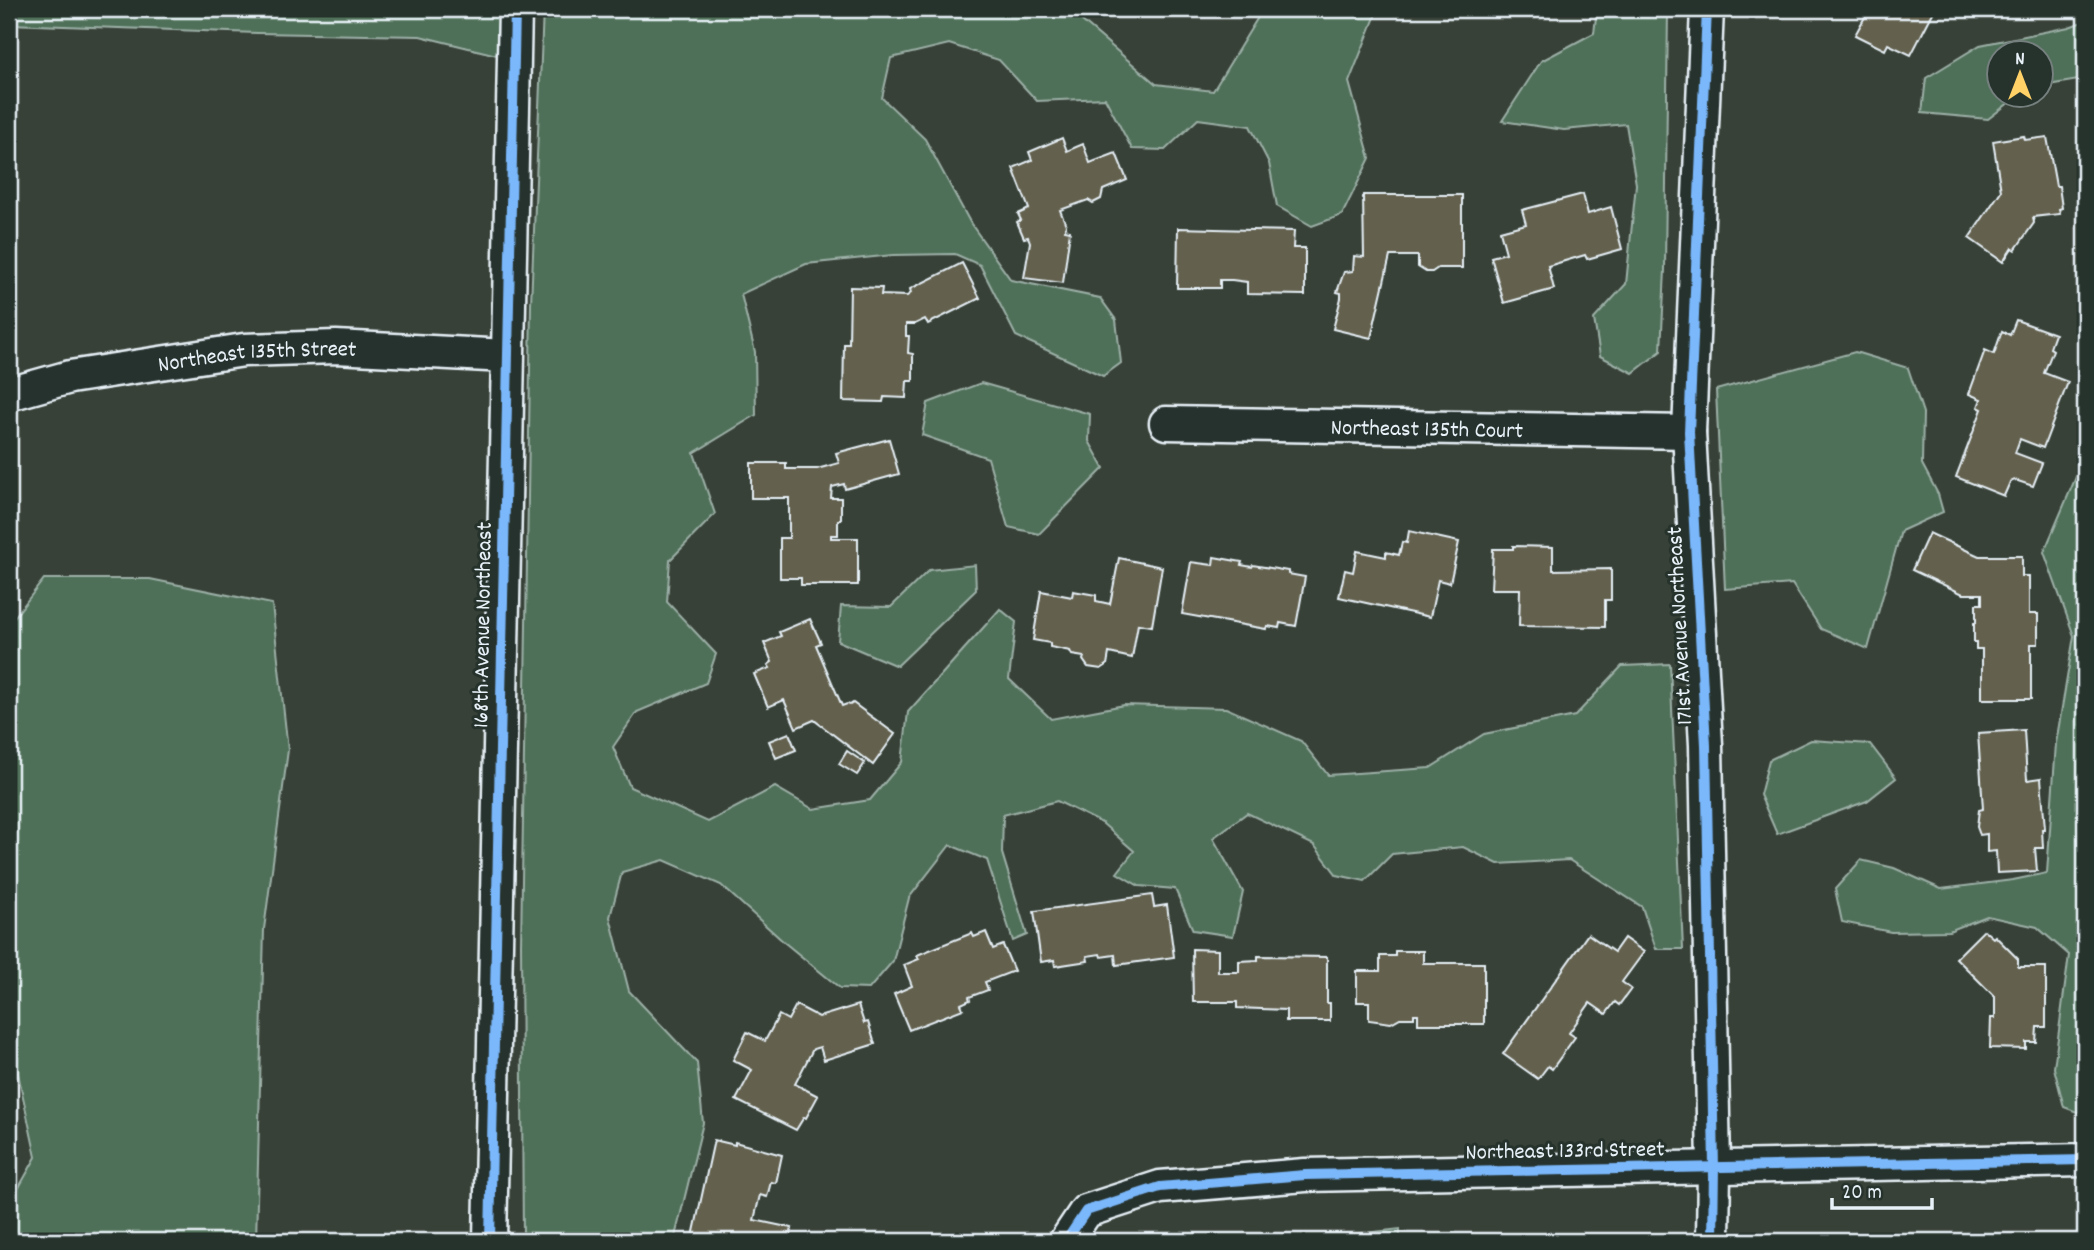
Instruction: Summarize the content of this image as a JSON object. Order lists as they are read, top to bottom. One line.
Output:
{"streets":{"street":["Northeast 135th Street","Northeast 135th Court","168th Avenue Northeast","171st Avenue Northeast","Northeast 133rd Street"]},"crossings":[["Northeast 135th Street","168th Avenue Northeast"],["Northeast 135th Court","171st Avenue Northeast"],["171st Avenue Northeast","Northeast 133rd Street"]],"scale_bar":"20 m","north":"top"}
